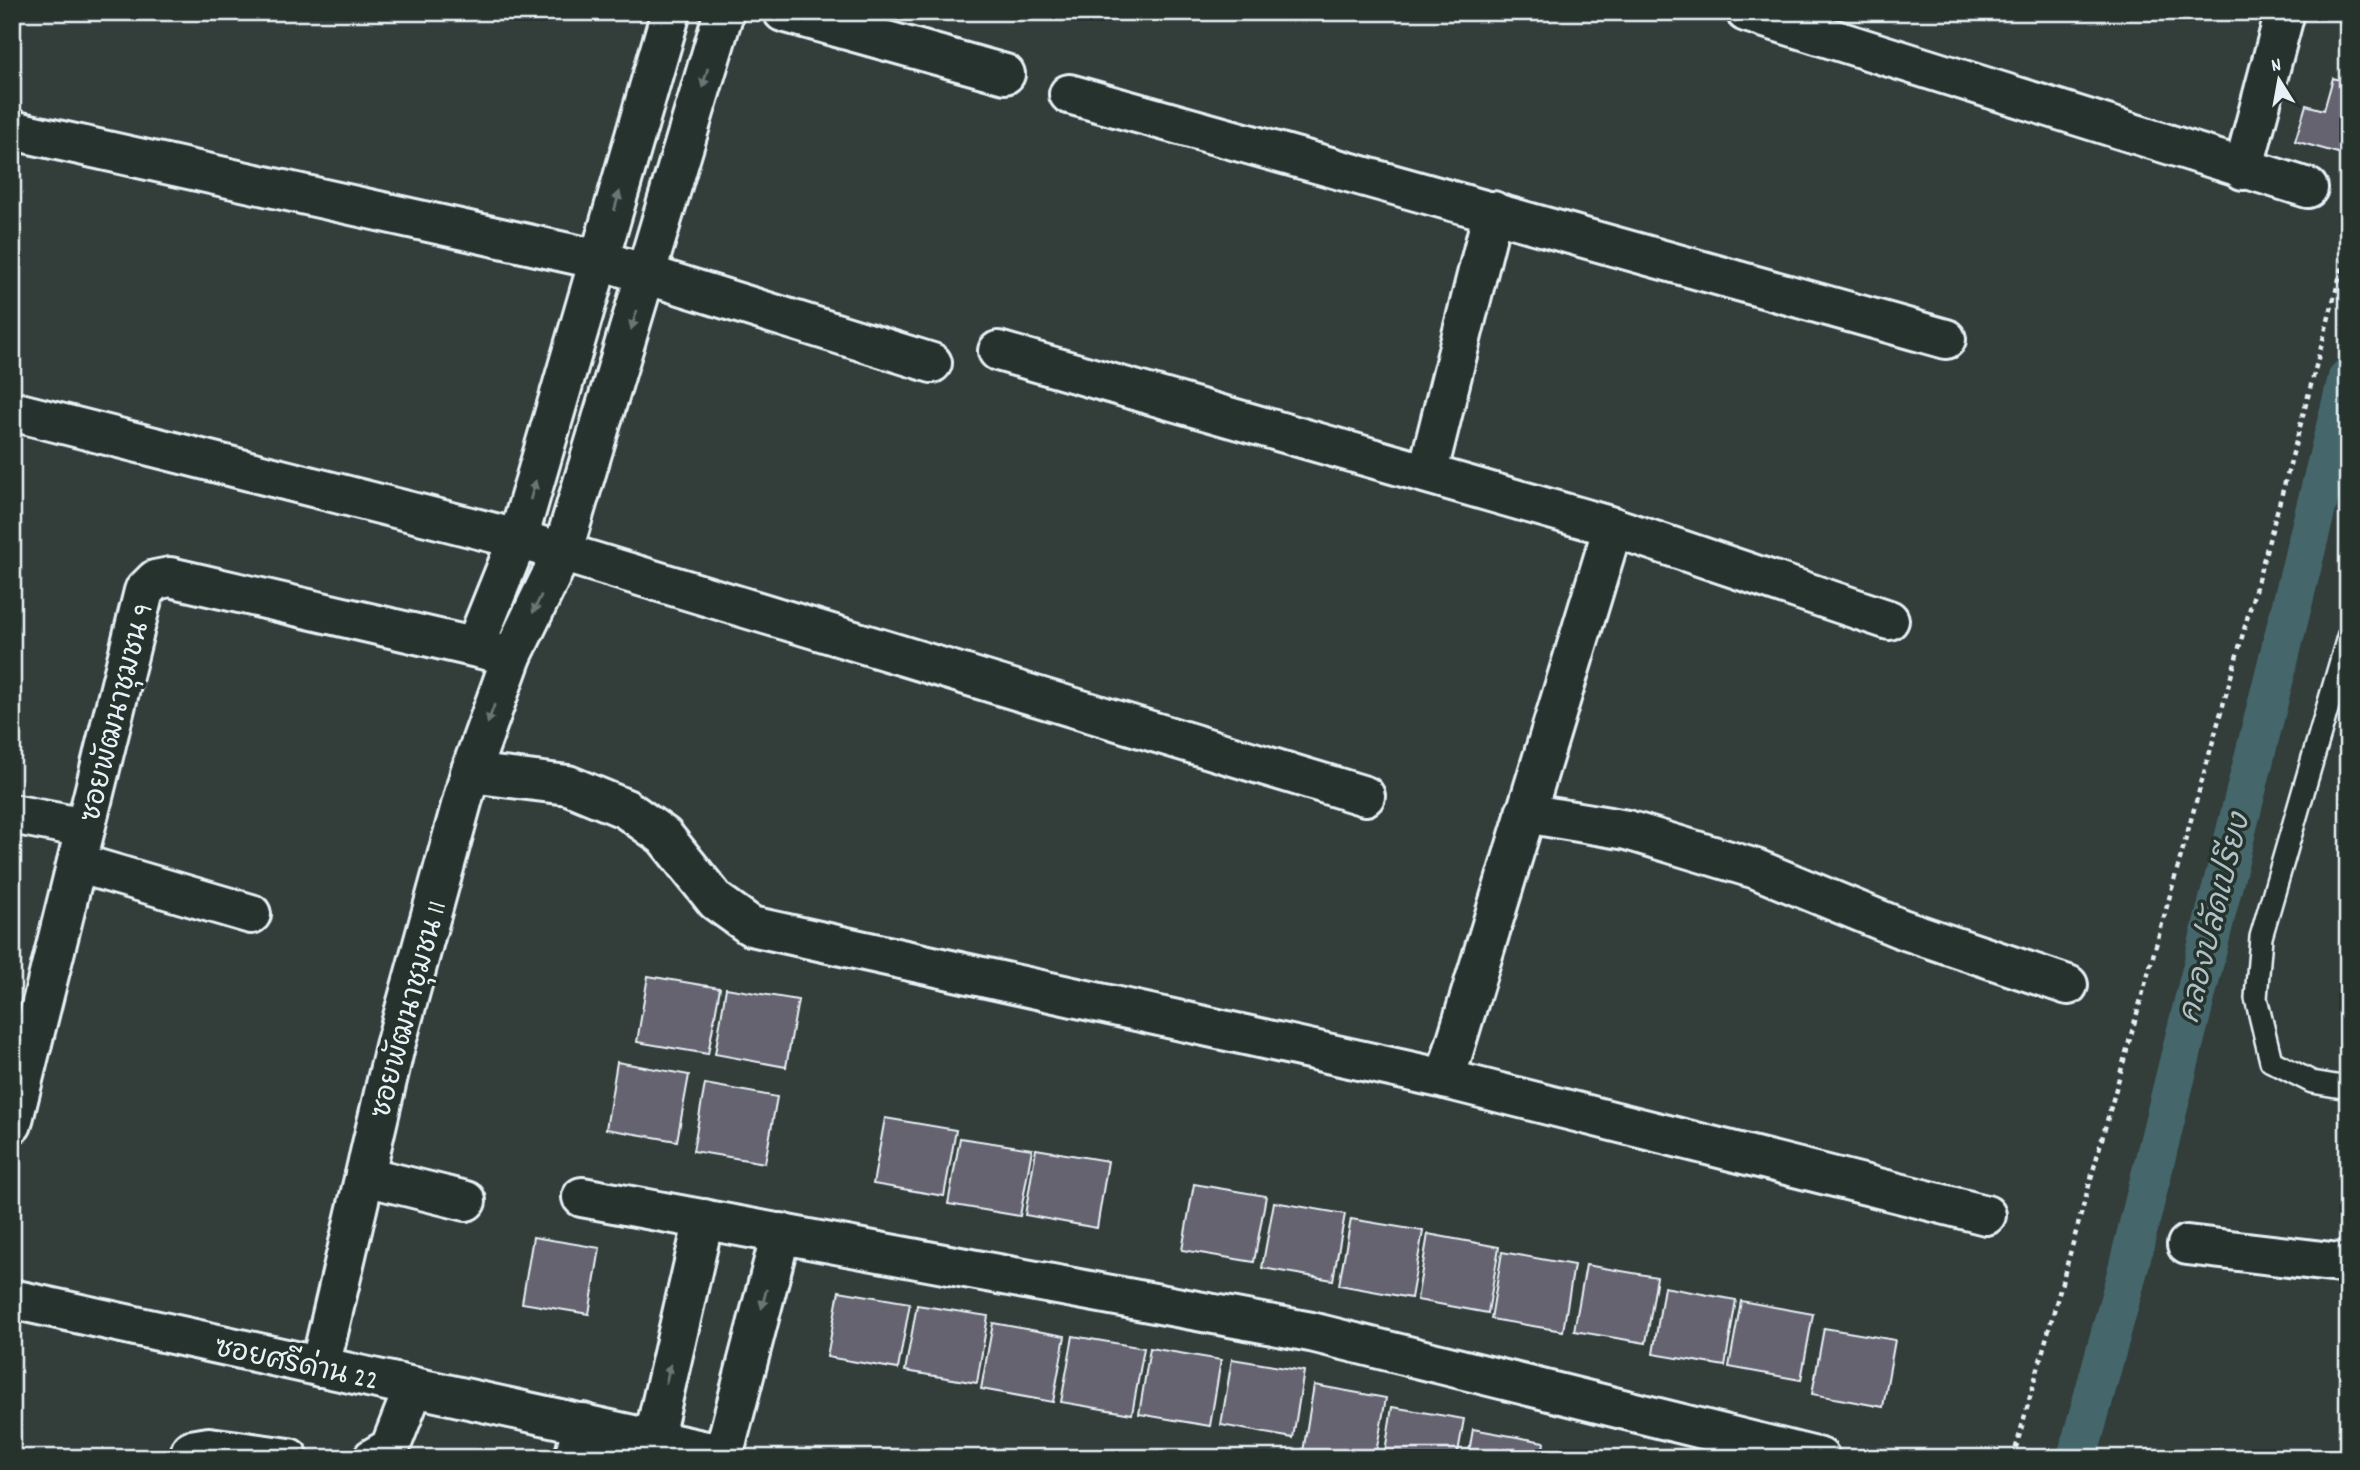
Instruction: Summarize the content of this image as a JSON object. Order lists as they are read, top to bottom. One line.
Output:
{"streets":{"street":["ซอยพัฒนาชุมชน 9","ซอยพัฒนาชุมชน 11","ซอยศรีด่าน 22"]},"crossings":[["ซอยพัฒนาชุมชน 9","ซอยพัฒนาชุมชน 11"],["ซอยพัฒนาชุมชน 11","ซอยศรีด่าน 22"]],"water":["คลองปลัดเปรียง"],"north":"top"}
